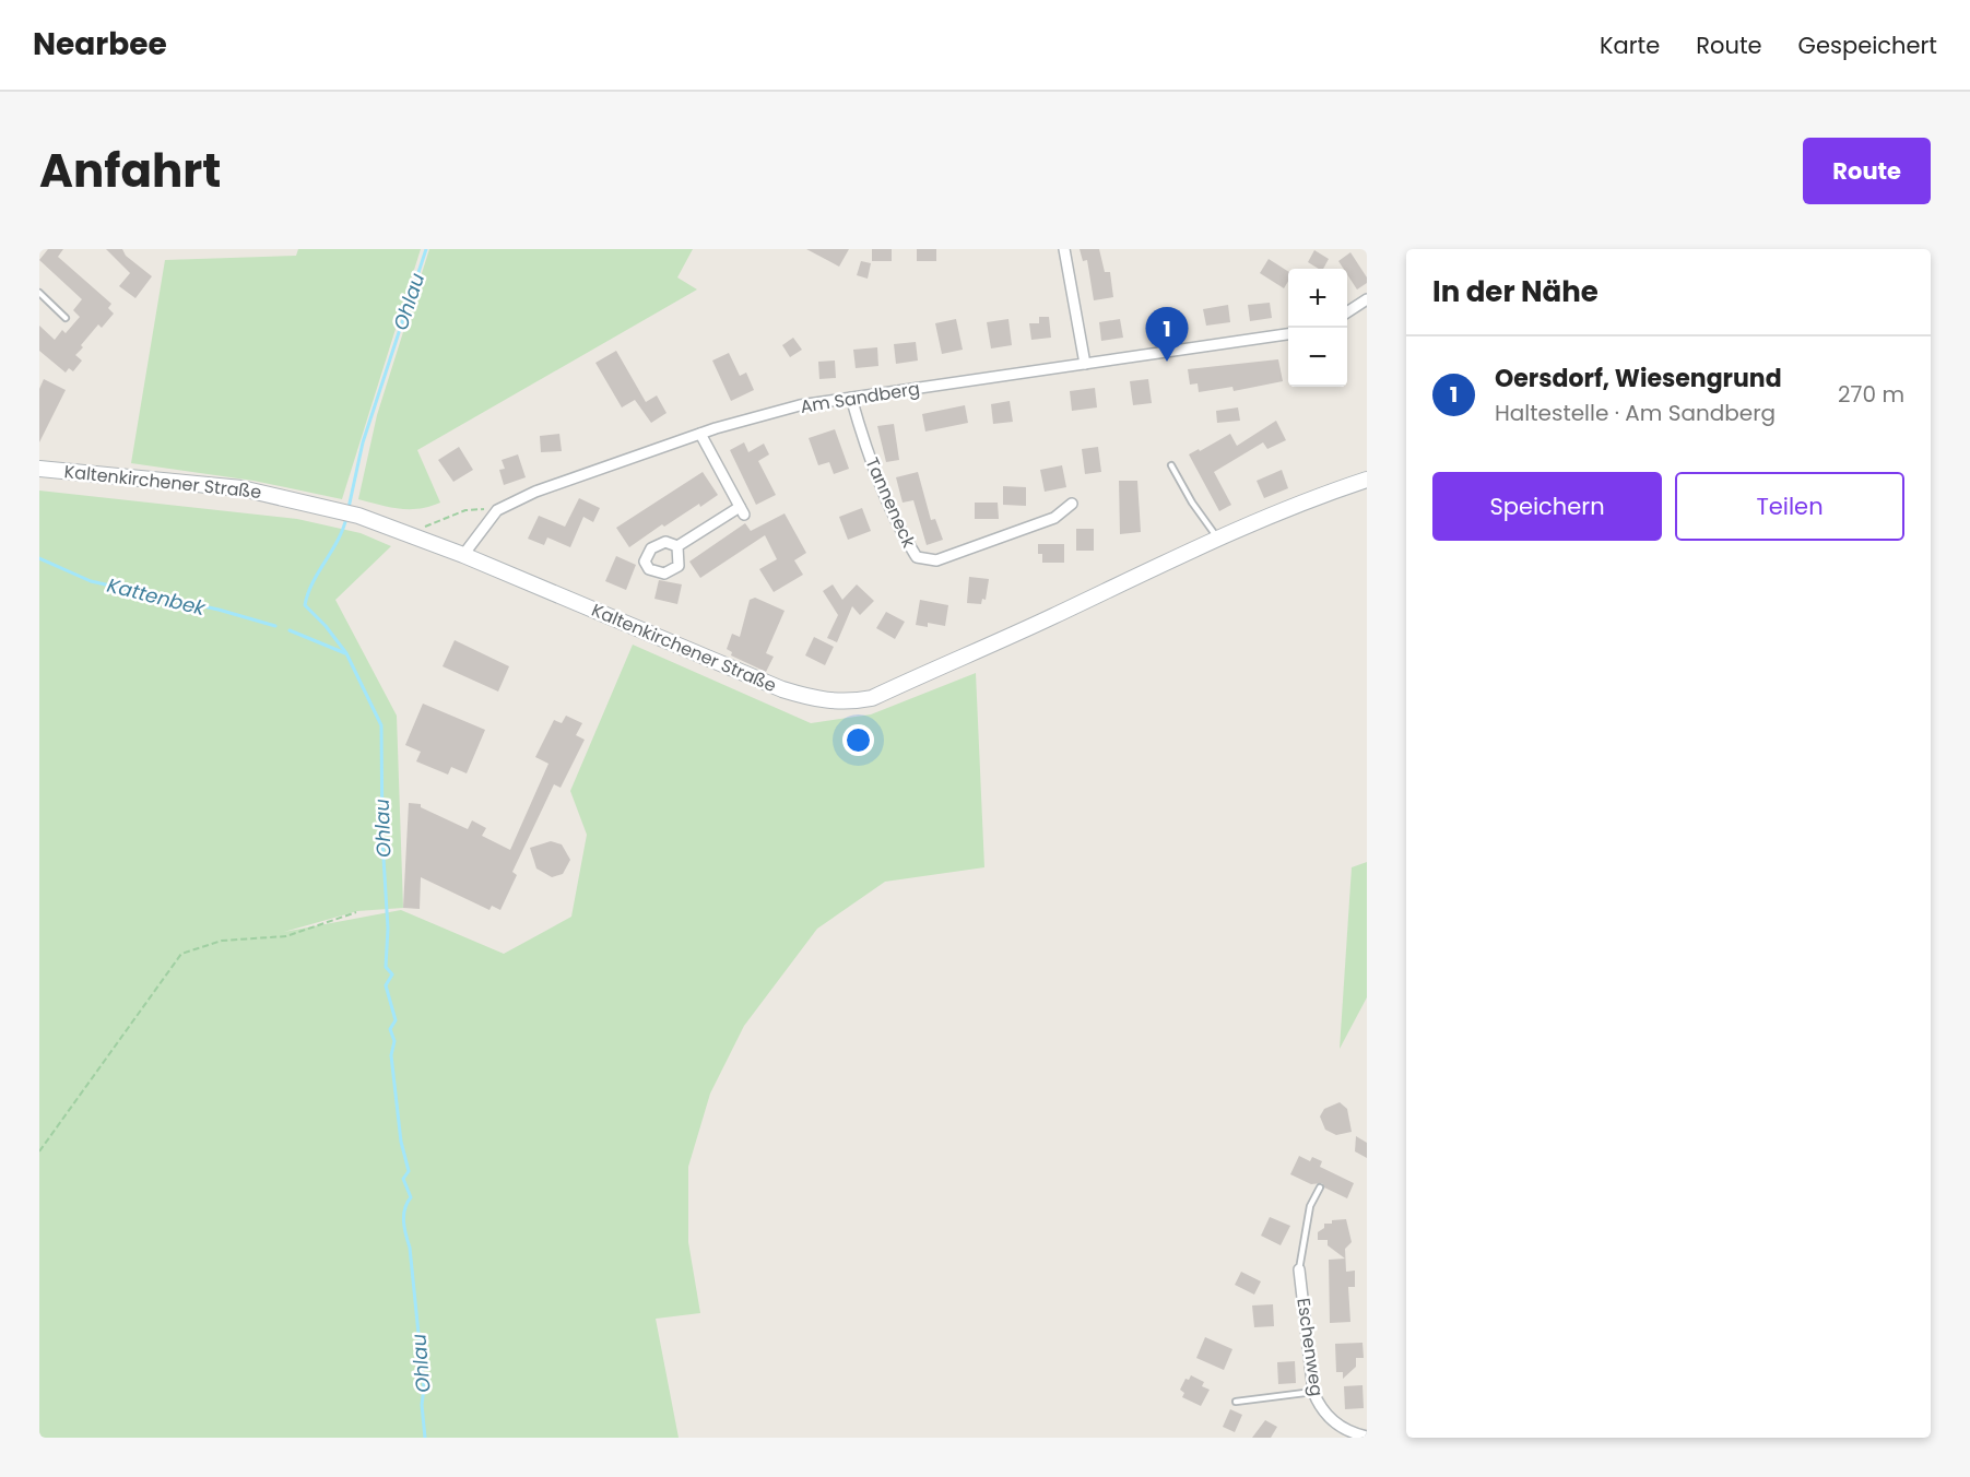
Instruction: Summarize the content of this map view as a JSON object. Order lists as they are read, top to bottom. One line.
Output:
{"streets":{"main road":["Kaltenkirchener Straße"],"street":["Am Sandberg","Tanneneck","Eschenweg"]},"crossings":[["Am Sandberg","Kaltenkirchener Straße"],["Am Sandberg","Tanneneck"]],"water":["Ohlau","Kattenbek"],"page":{"header":"Nearbee","nav":["Karte","Route","Gespeichert"],"title":"Anfahrt","buttons":["Route",["Speichern","Teilen"]],"heading":"In der Nähe","map_buttons":["+","−"],"pins":"1","list":[{"mark":"1","name":"Oersdorf, Wiesengrund","note":"Haltestelle · Am Sandberg","value":"270 m"}]}}
